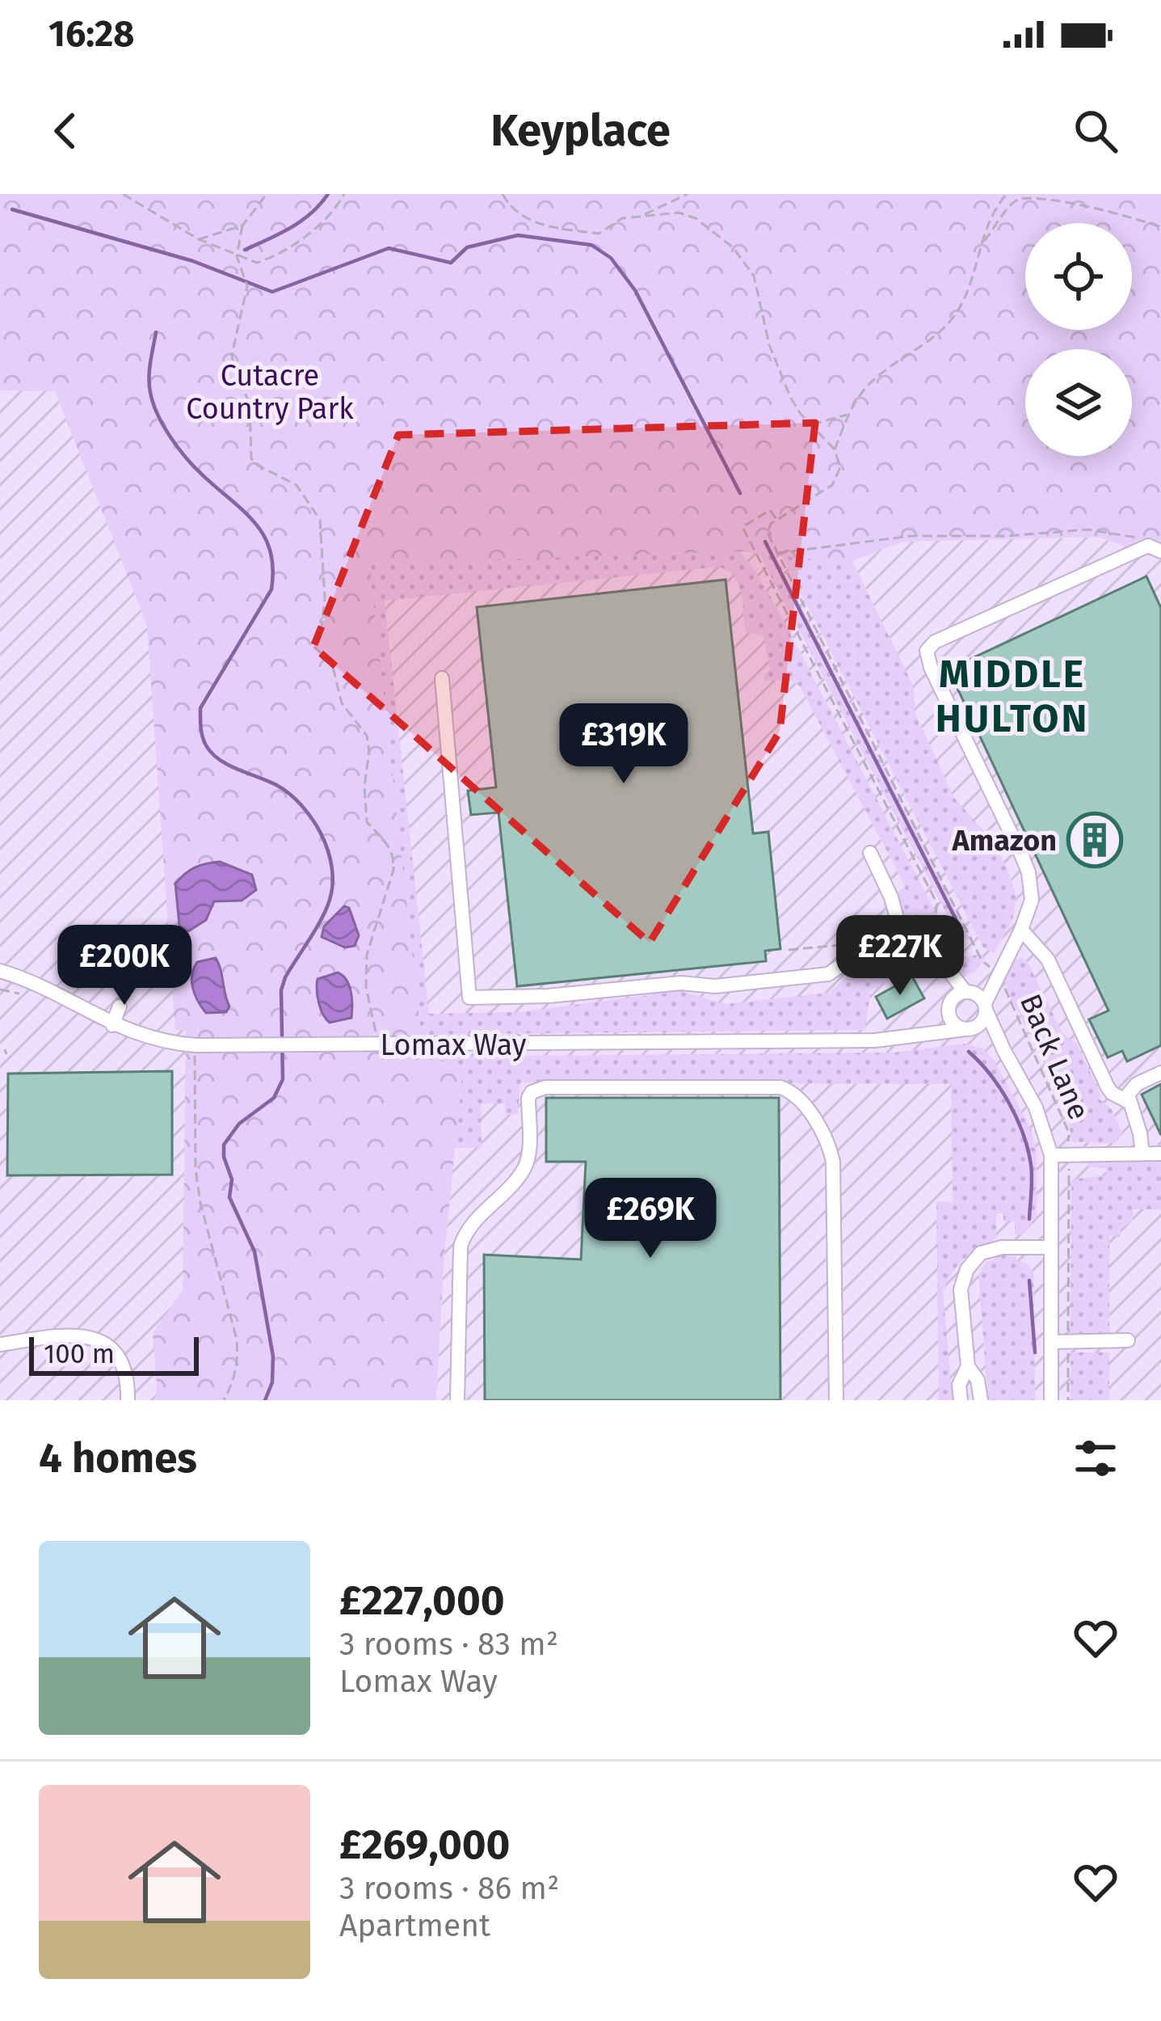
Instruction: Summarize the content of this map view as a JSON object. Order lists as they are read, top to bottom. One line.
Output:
{"streets":{"street":["Lomax Way"],"path":["Back Lane"]},"districts":["MIDDLE HULTON"],"parks":["Cutacre Country Park"],"places":{"building":["Amazon"]},"scale_bar":"100 m","page":{"status":"16:28","header":"Keyplace","price":["£319K","£227K","£200K","£269K"],"scale":"100 m","heading":"4 homes","list":[{"name":"£227,000","note":"3 rooms · 83 m² · Lomax Way"},{"name":"£269,000","note":"3 rooms · 86 m² · Apartment"}]}}
